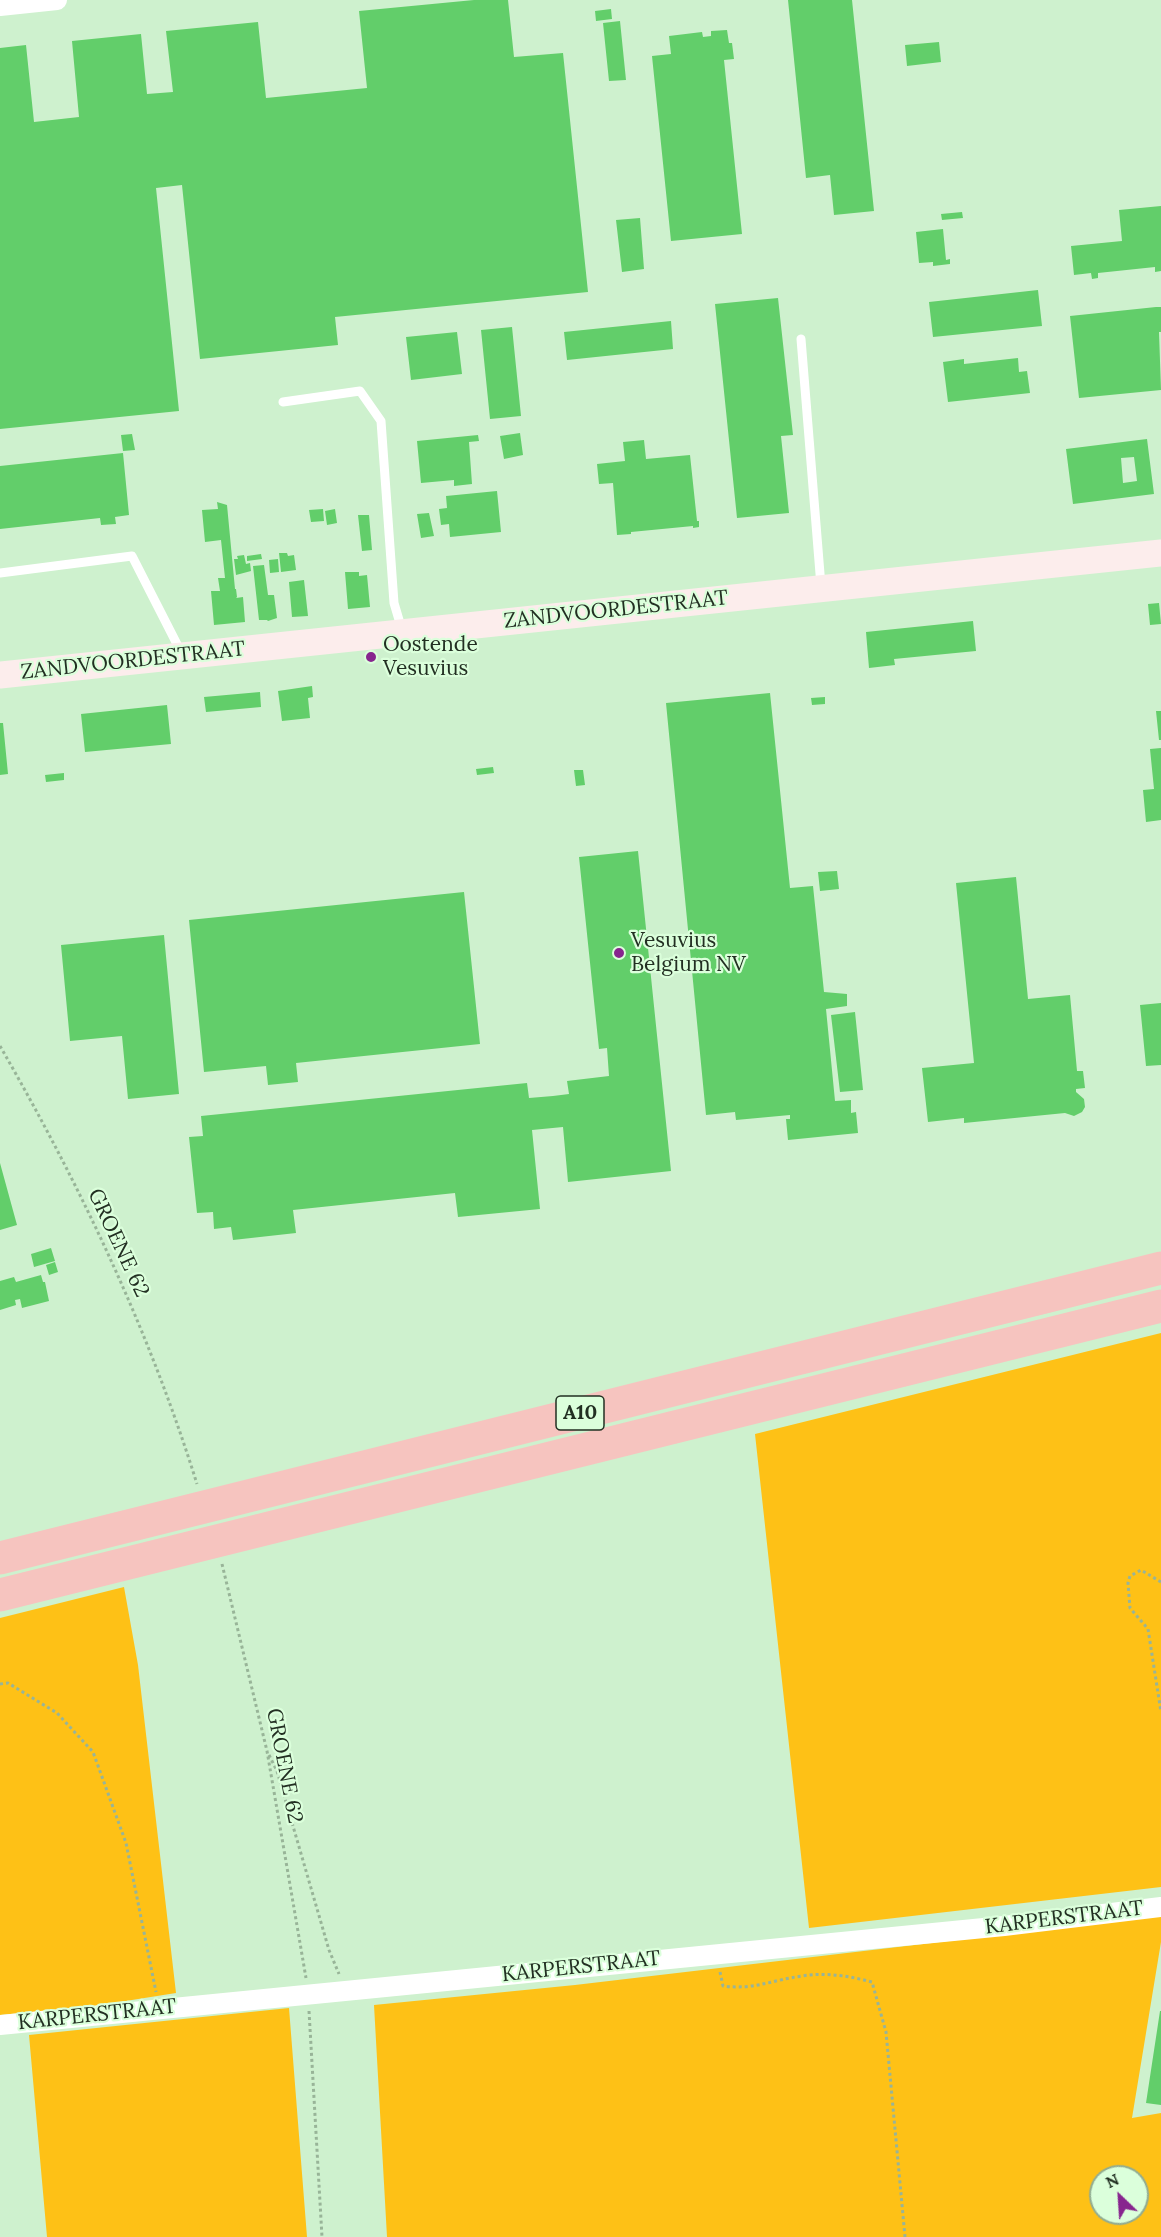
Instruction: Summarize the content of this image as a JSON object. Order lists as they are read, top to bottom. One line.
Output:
{"streets":{"highway":["A10"],"main road":["ZANDVOORDESTRAAT"],"street":["KARPERSTRAAT"],"path":["GROENE 62"]},"places":["Oostende Vesuvius","Vesuvius Belgium NV"],"north":"top left"}
